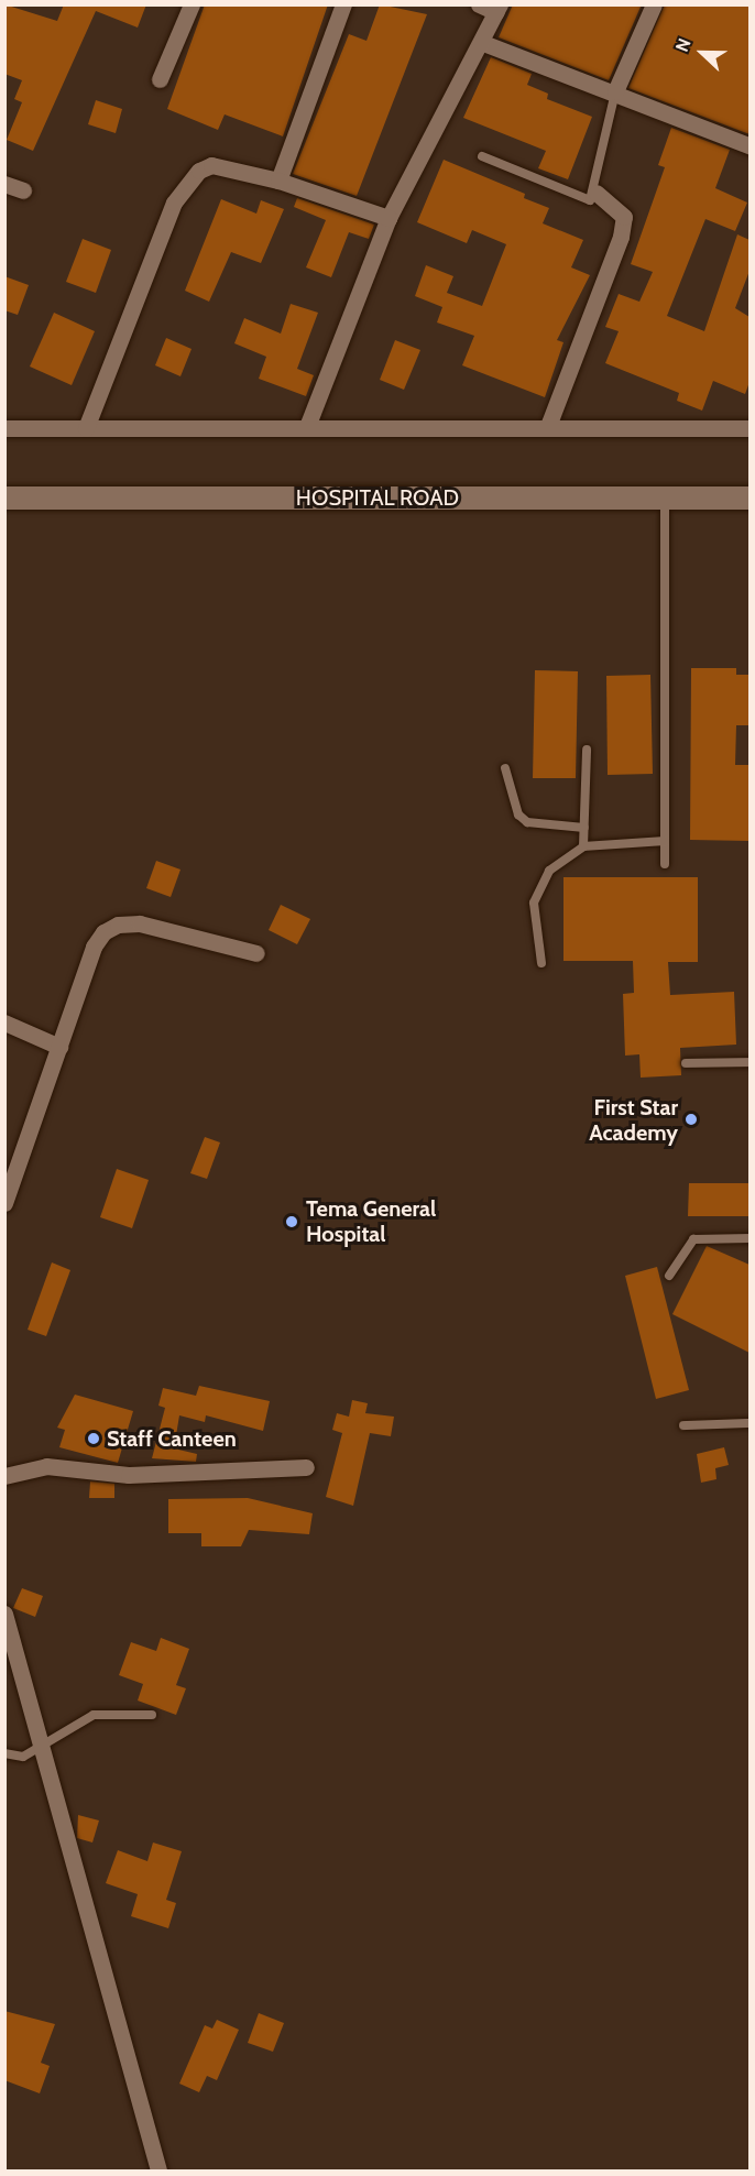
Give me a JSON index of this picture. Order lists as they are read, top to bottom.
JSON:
{
  "streets": {
    "main road": ["HOSPITAL ROAD"]
  },
  "places": ["First Star Academy", "Tema General Hospital", "Staff Canteen"],
  "north": "left"
}
